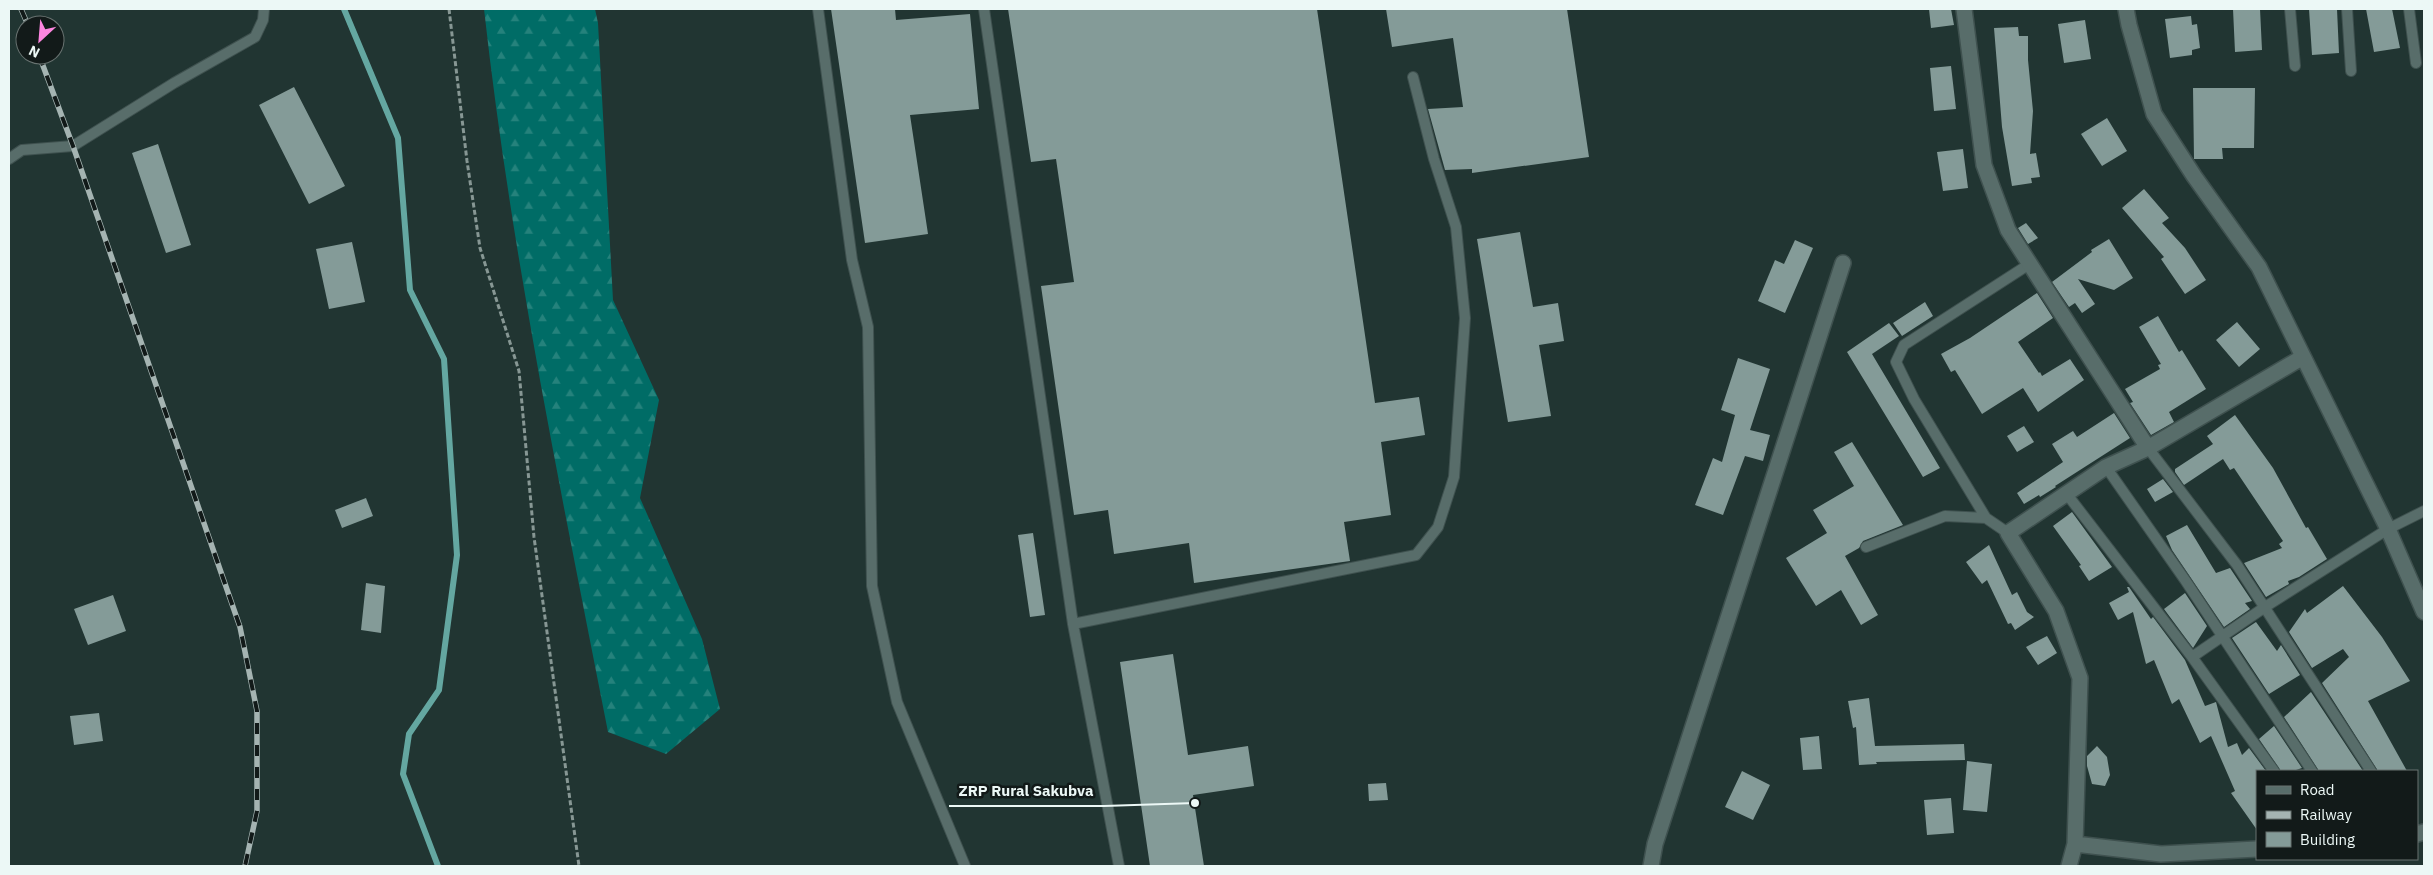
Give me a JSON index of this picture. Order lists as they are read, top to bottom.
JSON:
{
  "places": ["ZRP Rural Sakubva"],
  "legend": ["Road", "Railway", "Building"],
  "north": "bottom left"
}
